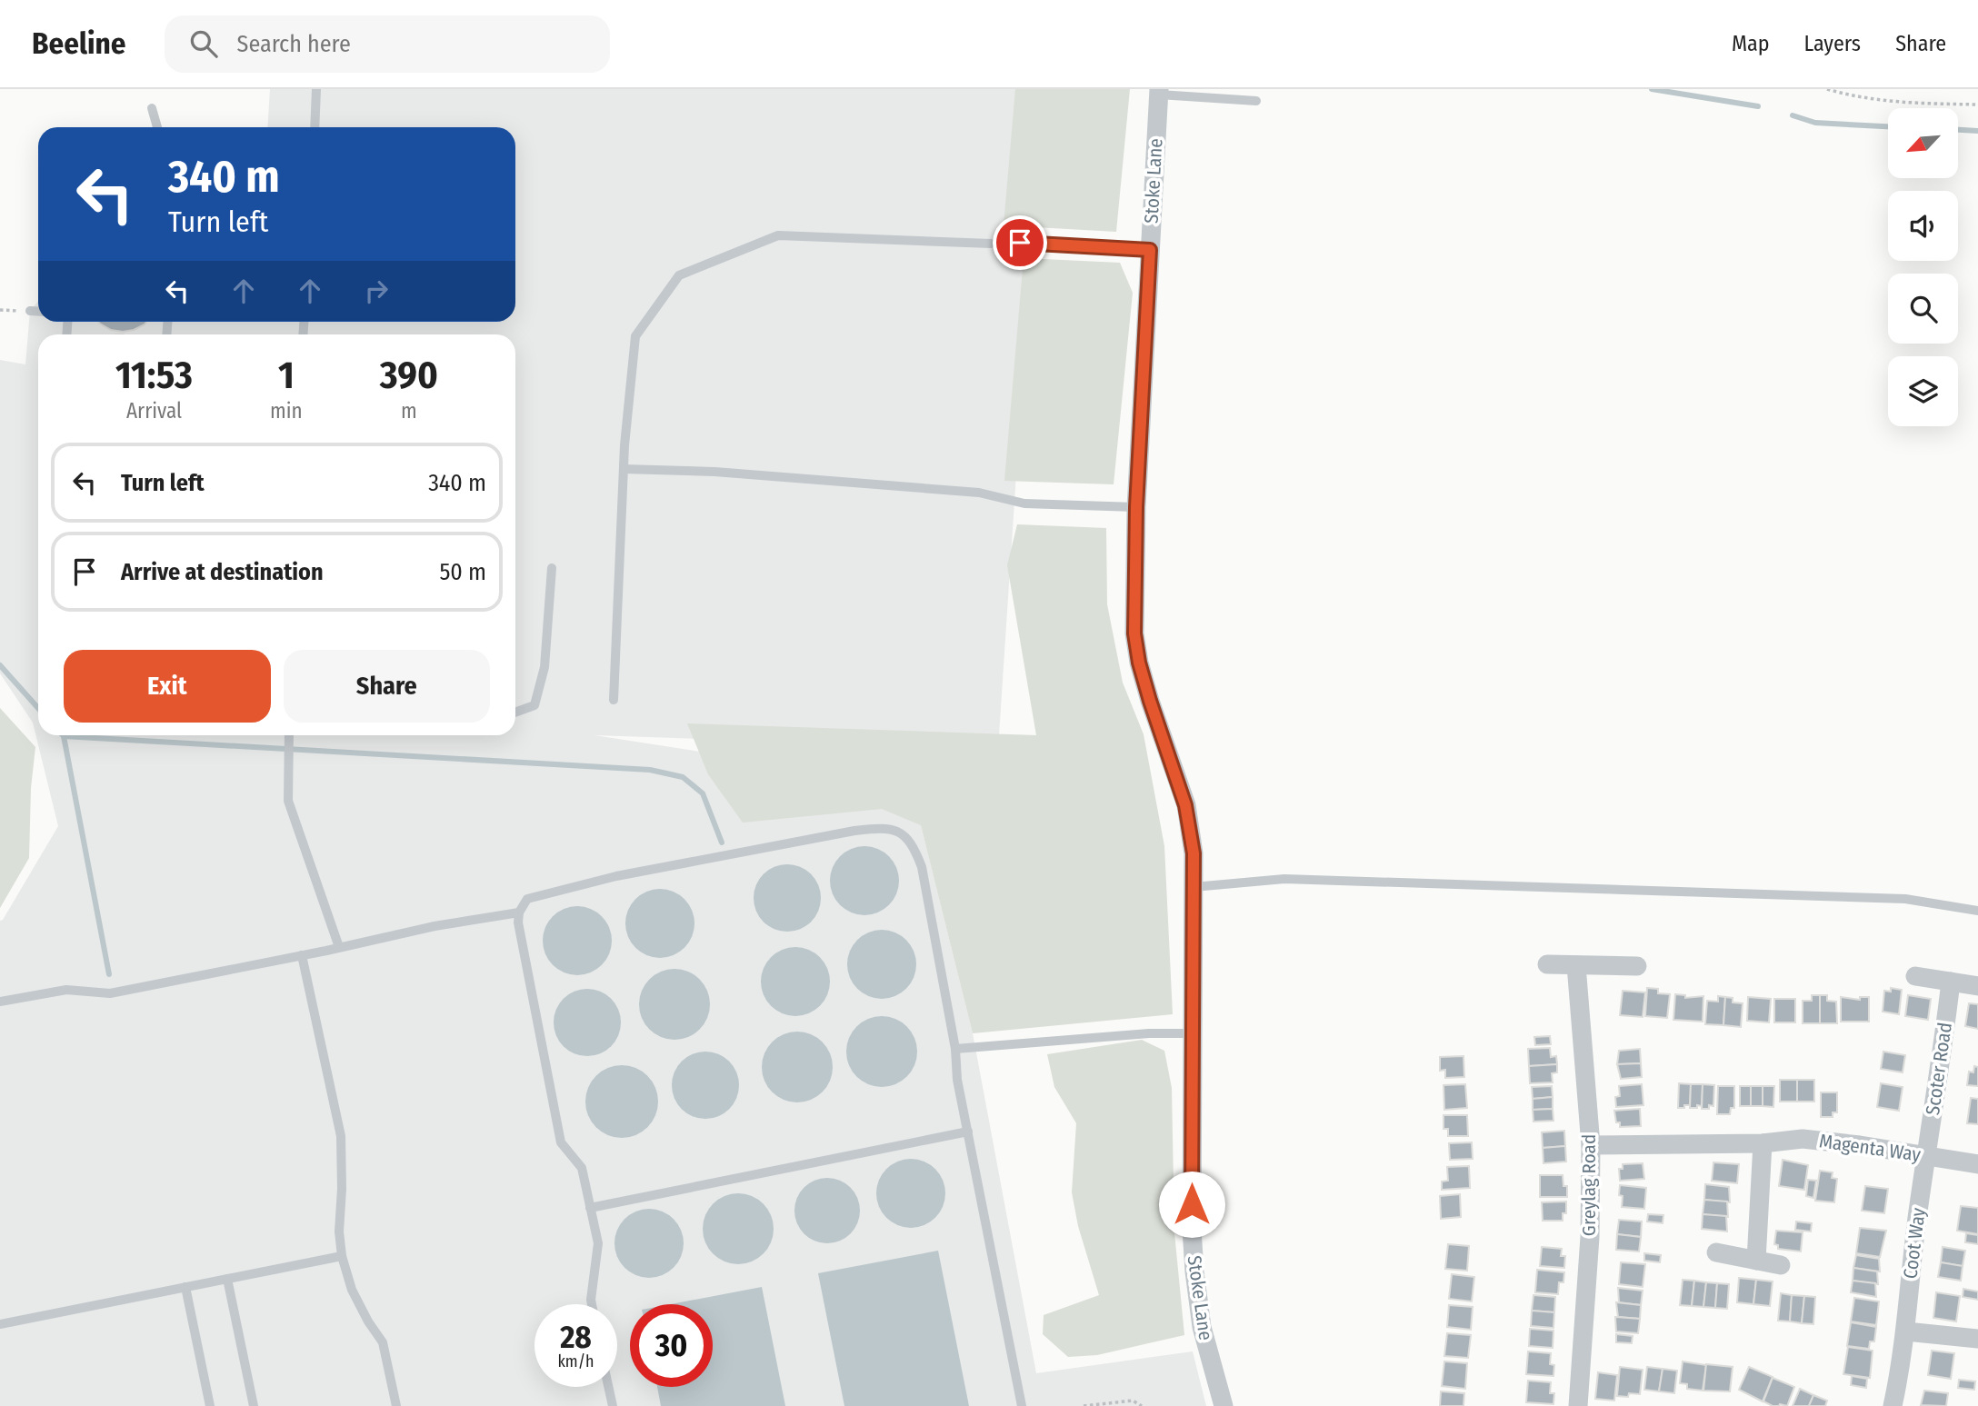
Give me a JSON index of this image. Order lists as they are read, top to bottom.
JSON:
{
  "streets": {
    "street": [
      "Stoke Lane",
      "Scoter Road",
      "Magenta Way",
      "Greylag Road",
      "Coot Way"
    ]
  },
  "crossings": [
    ["Scoter Road", "Magenta Way"],
    ["Scoter Road", "Coot Way"],
    ["Magenta Way", "Greylag Road"],
    ["Magenta Way", "Coot Way"]
  ],
  "north": "bottom left",
  "page": {
    "header": "Beeline",
    "search": "Search here",
    "nav": ["Map", "Layers", "Share"],
    "turn": ["340 m", "Turn left"],
    "eta": [
      "11:53",
      "Arrival",
      "1",
      "min",
      "390",
      "m"
    ],
    "list": [
      {
        "name": "Turn left",
        "value": "340 m"
      },
      {
        "name": "Arrive at destination",
        "value": "50 m"
      }
    ],
    "buttons": ["Exit", "Share"],
    "speed": "28 km/h",
    "limit": "30"
  }
}
